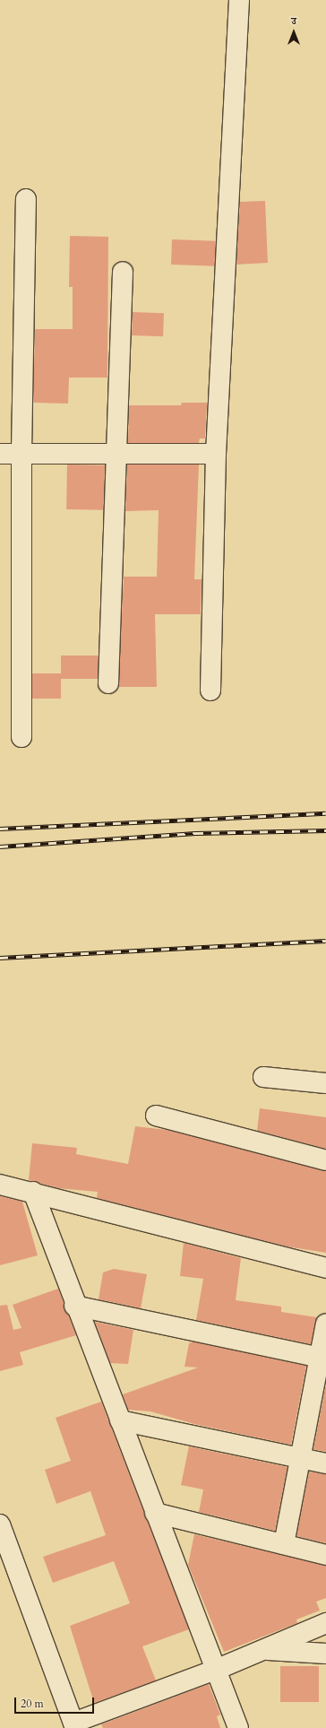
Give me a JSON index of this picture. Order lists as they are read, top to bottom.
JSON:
{
  "scale_bar": "20 m",
  "north": "top"
}
